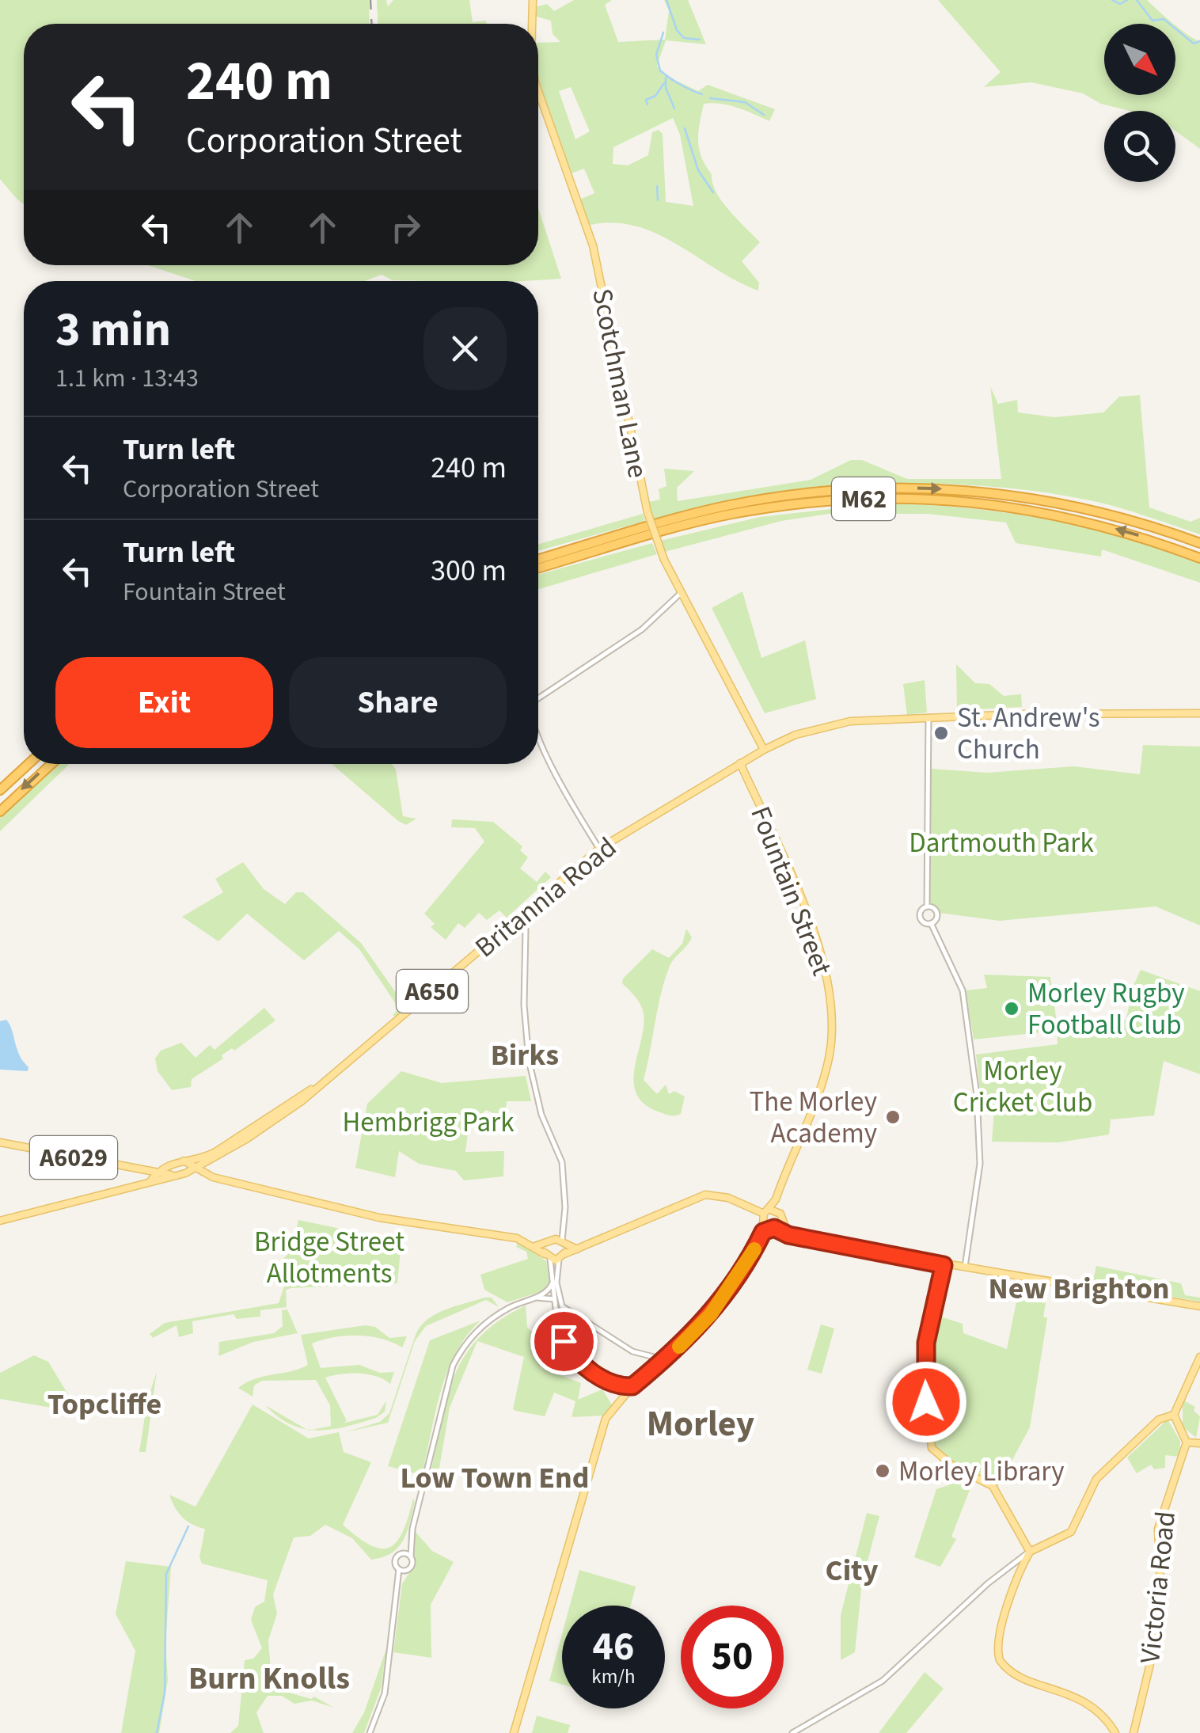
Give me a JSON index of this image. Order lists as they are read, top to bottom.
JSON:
{
  "streets": {
    "highway": ["M62"],
    "main road": [
      "Scotchman Lane",
      "Fountain Street",
      "Britannia Road",
      "A650",
      "A6029",
      "Victoria Road"
    ]
  },
  "crossings": [
    ["Scotchman Lane", "A650"],
    ["Fountain Street", "Britannia Road"],
    ["Fountain Street", "A650"],
    ["Britannia Road", "A650"],
    ["A650", "A6029"]
  ],
  "districts": [
    "Birks",
    "New Brighton",
    "Topcliffe",
    "Morley",
    "Low Town End",
    "City",
    "Burn Knolls"
  ],
  "parks": [
    "Dartmouth Park",
    "Morley Cricket Club",
    "Hembrigg Park",
    "Bridge Street Allotments"
  ],
  "places": [
    "St. Andrew's Church",
    "Morley Rugby Football Club",
    "The Morley Academy",
    "Morley Library"
  ],
  "north": "bottom right",
  "page": {
    "turn": ["240 m", "Corporation Street"],
    "heading": ["3 min", "1.1 km · 13:43"],
    "list": [
      {
        "name": "Turn left",
        "note": "Corporation Street",
        "value": "240 m"
      },
      {
        "name": "Turn left",
        "note": "Fountain Street",
        "value": "300 m"
      }
    ],
    "buttons": ["Exit", "Share"],
    "speed": "46 km/h",
    "limit": "50"
  }
}
